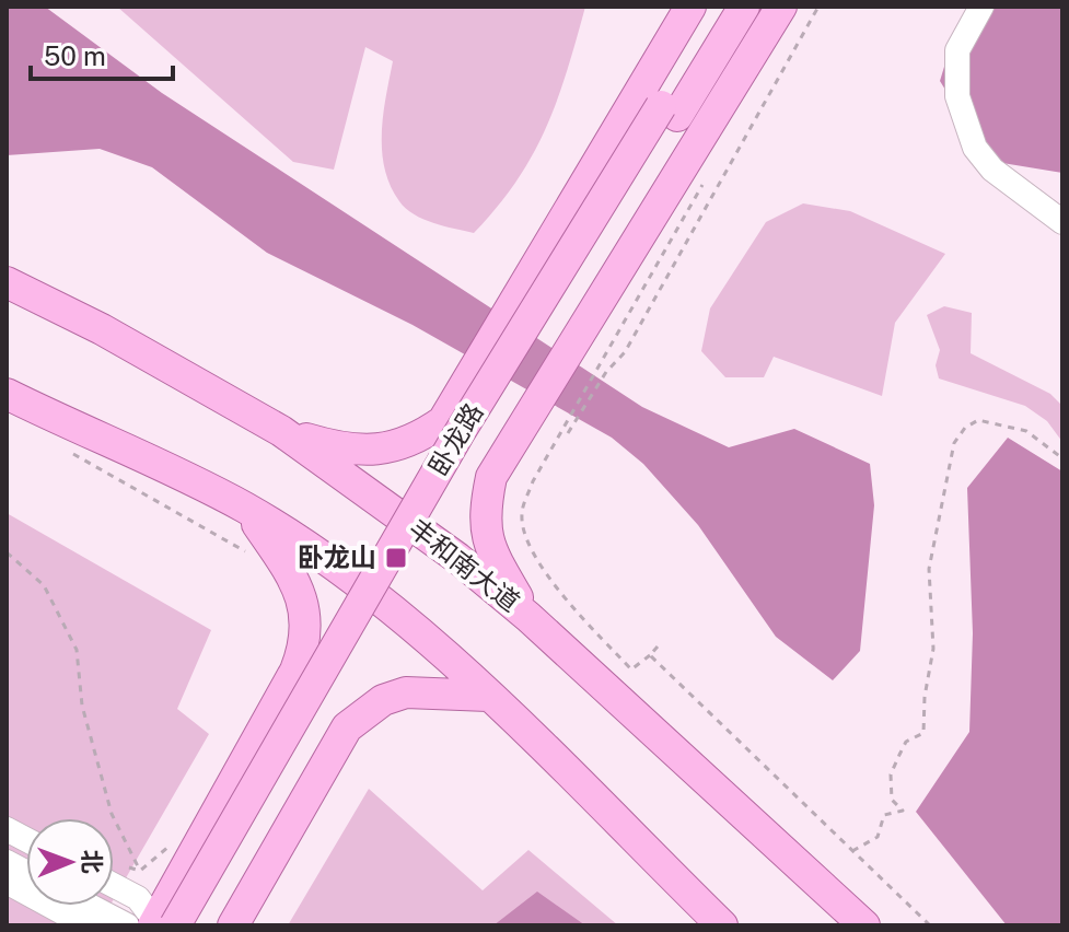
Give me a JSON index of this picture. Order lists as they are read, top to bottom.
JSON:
{
  "streets": {
    "main road": ["卧龙路", "丰和南大道"]
  },
  "crossings": [
    ["卧龙路", "丰和南大道"]
  ],
  "places": {
    "transit": ["卧龙山"]
  },
  "scale_bar": "50 m",
  "north": "right"
}
